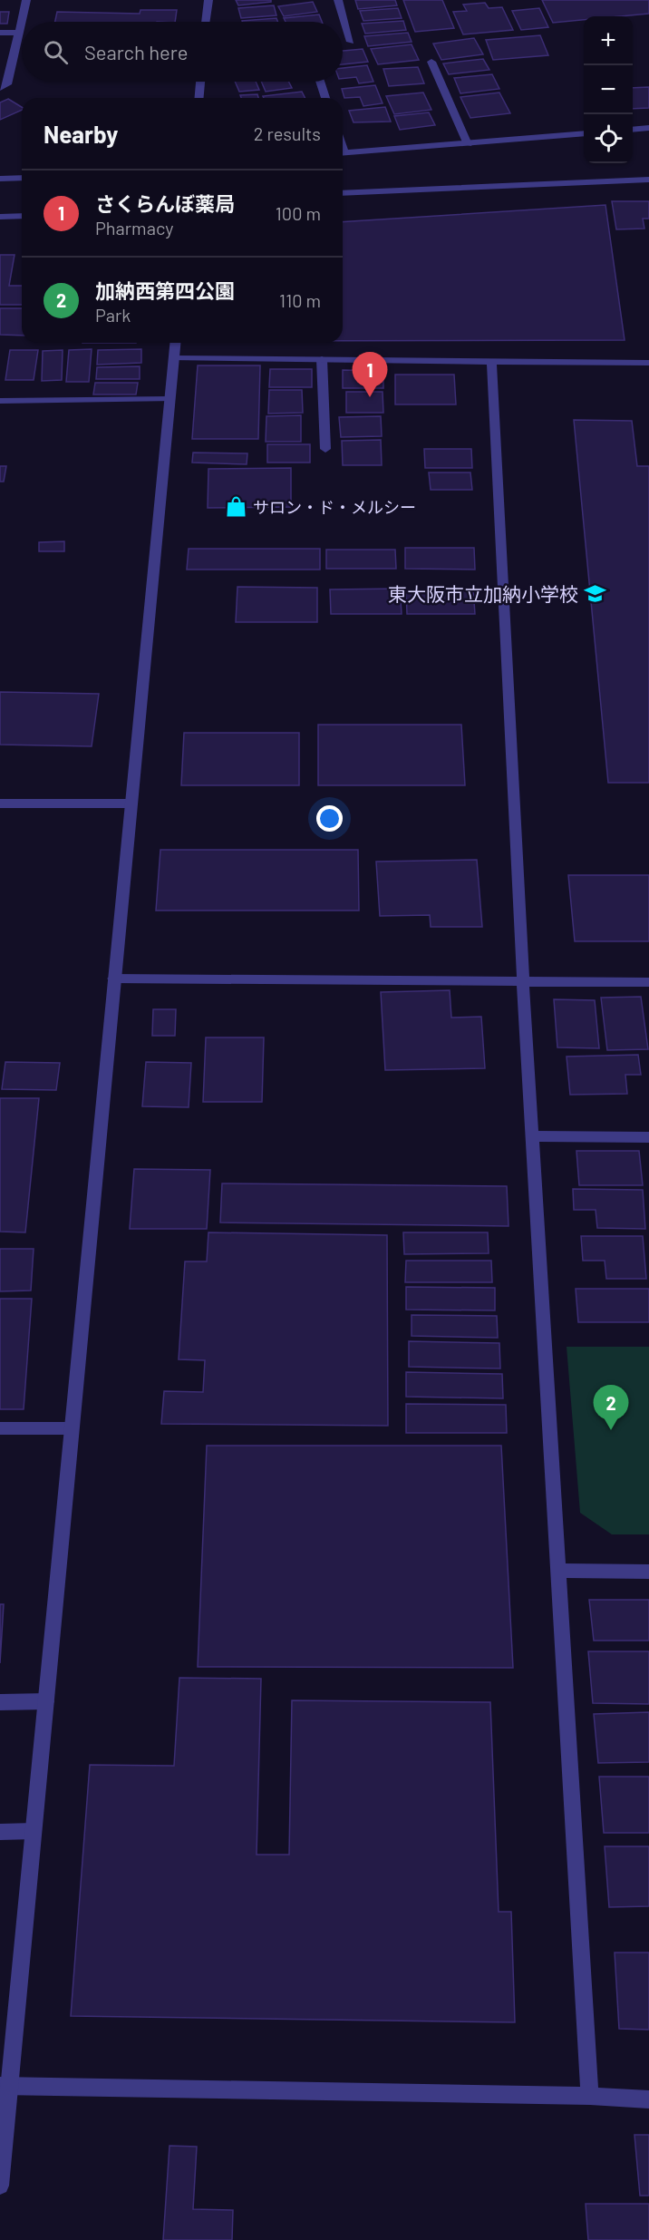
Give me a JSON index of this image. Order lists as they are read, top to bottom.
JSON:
{
  "places": {
    "shop": ["サロン・ド・メルシー"],
    "school or university": ["東大阪市立加納小学校"]
  },
  "page": {
    "map_buttons": ["+", "−"],
    "search": "Search here",
    "heading": ["Nearby", "2 results"],
    "list": [
      {
        "mark": "1",
        "name": "さくらんぼ薬局",
        "note": "Pharmacy",
        "value": "100 m"
      },
      {
        "mark": "2",
        "name": "加納西第四公園",
        "note": "Park",
        "value": "110 m"
      }
    ],
    "pins": ["1", "2"]
  }
}
